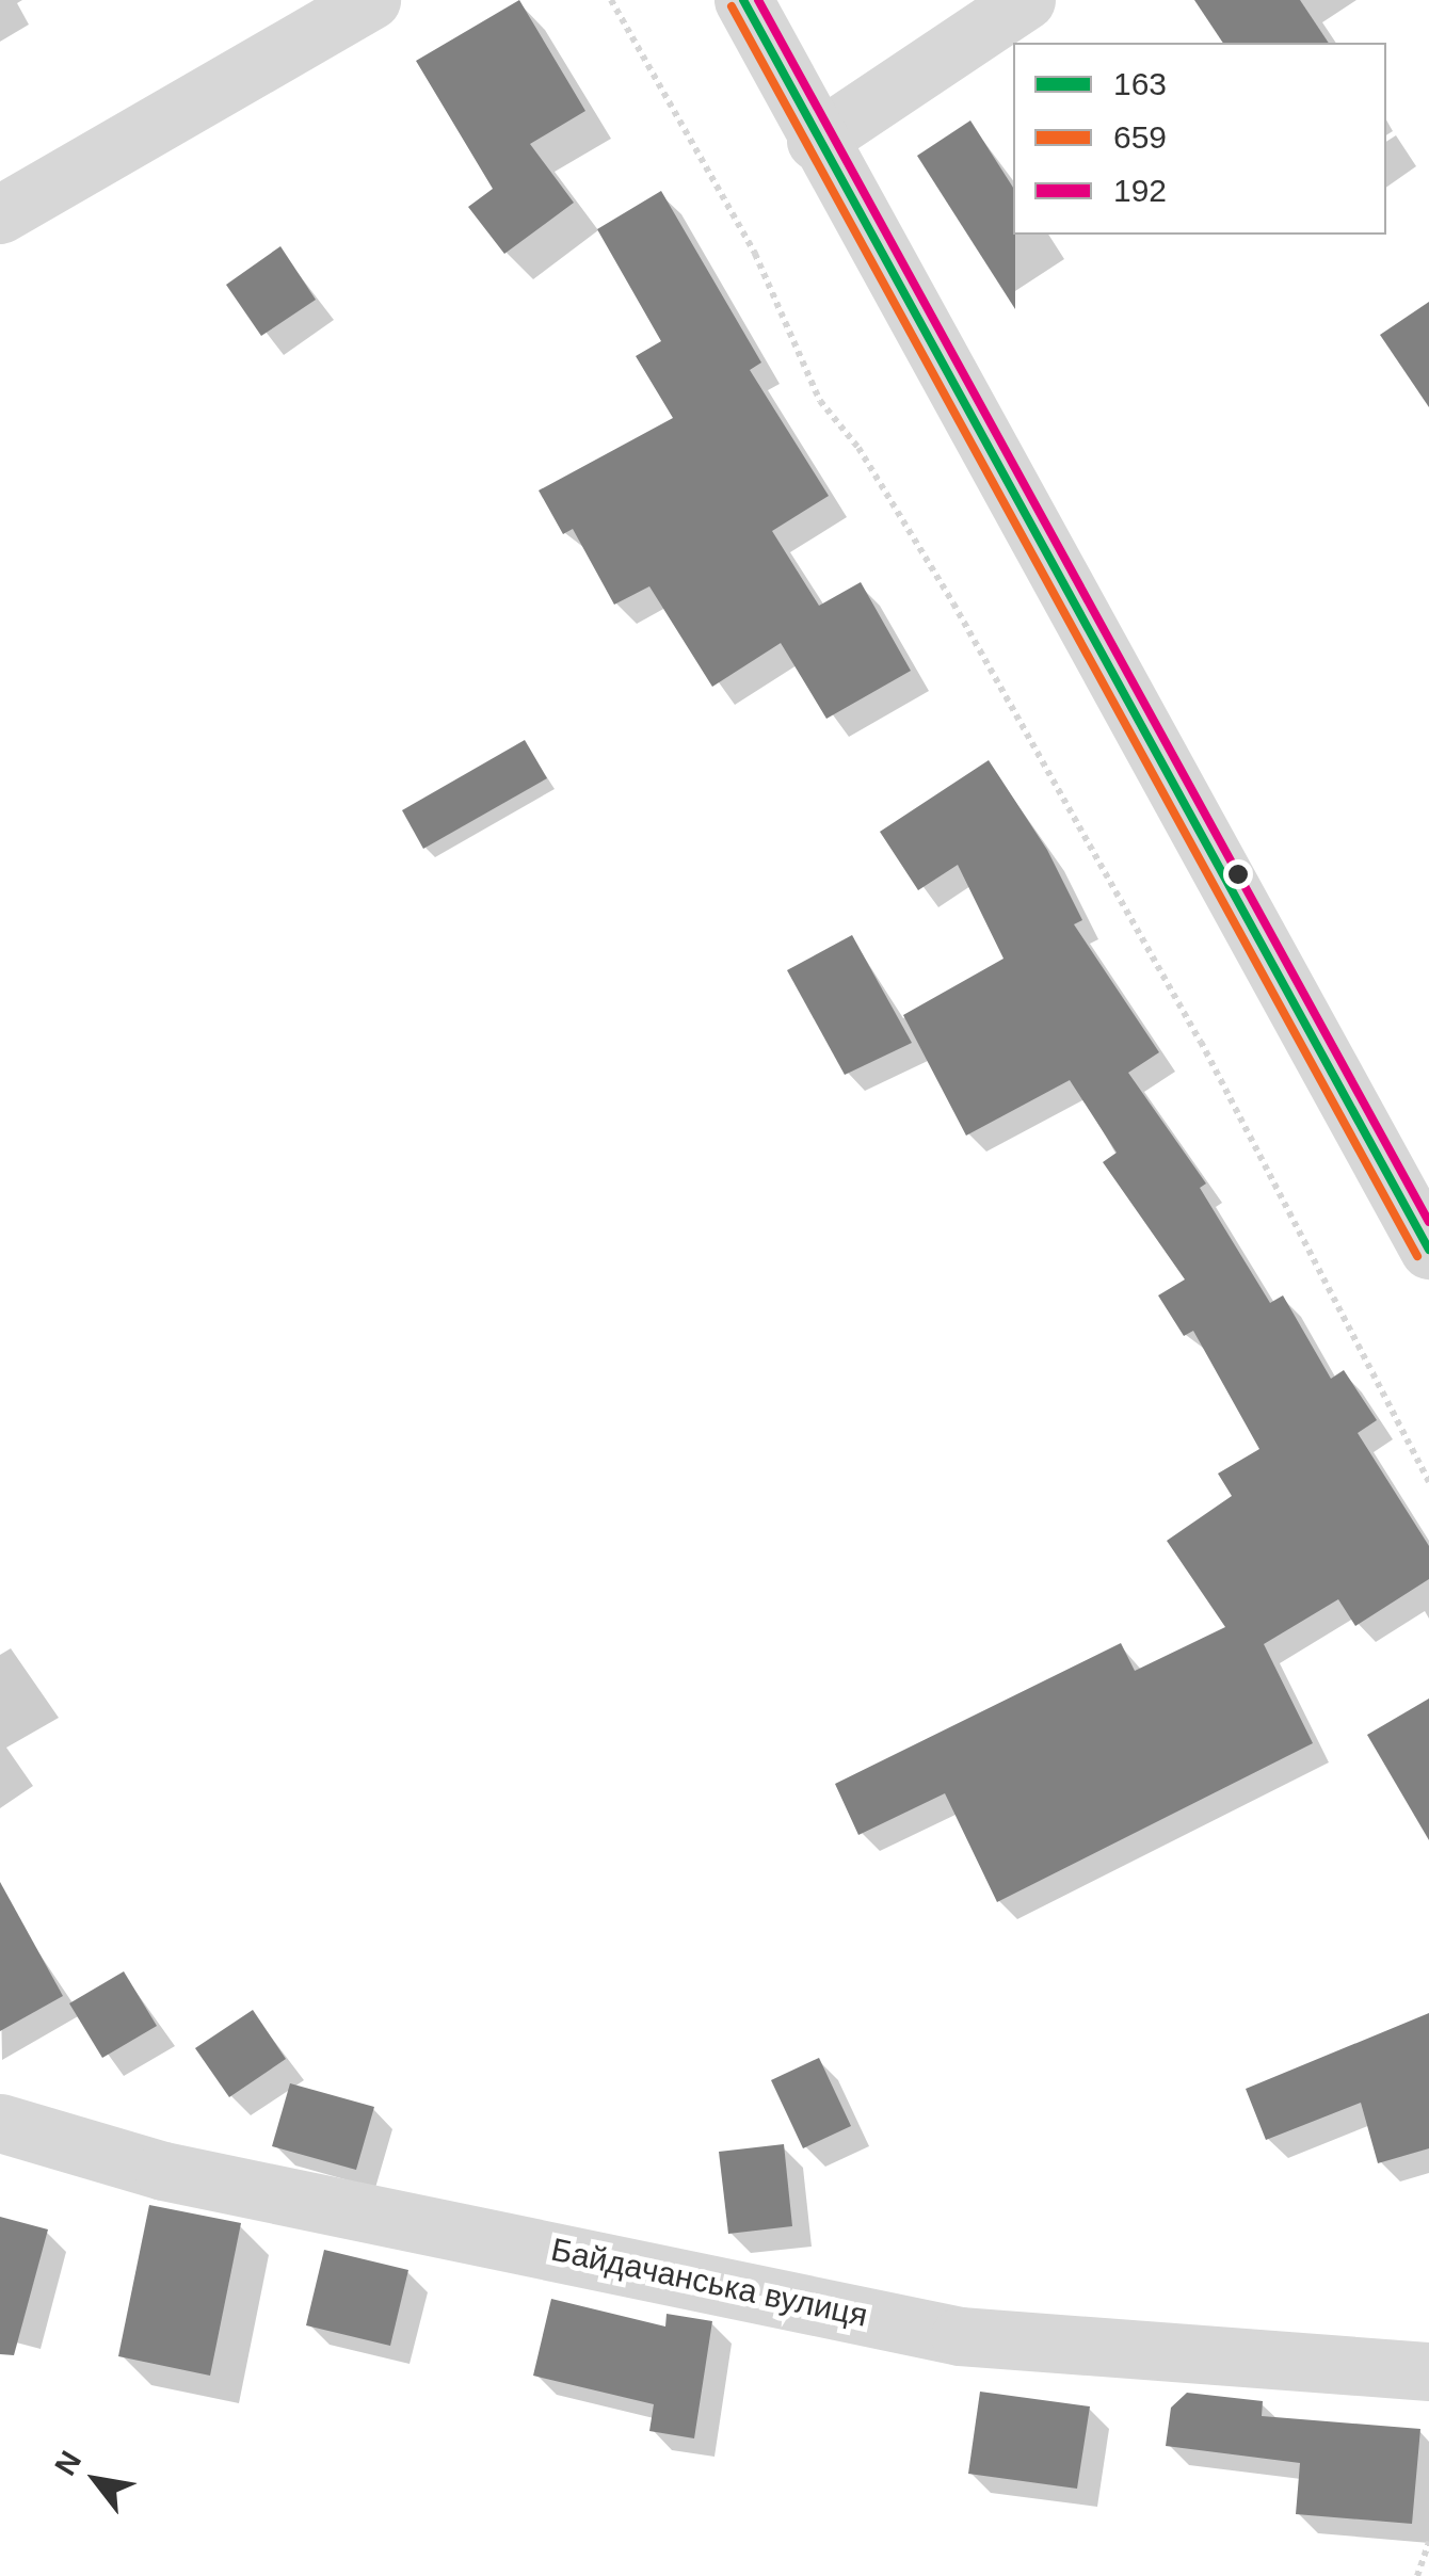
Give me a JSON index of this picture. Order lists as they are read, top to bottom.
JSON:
{
  "streets": {
    "street": ["Байдачанська вулиця"]
  },
  "lines": ["transit line 163", "transit line 192", "transit line 659"],
  "legend": ["163", "659", "192"],
  "north": "top left"
}
